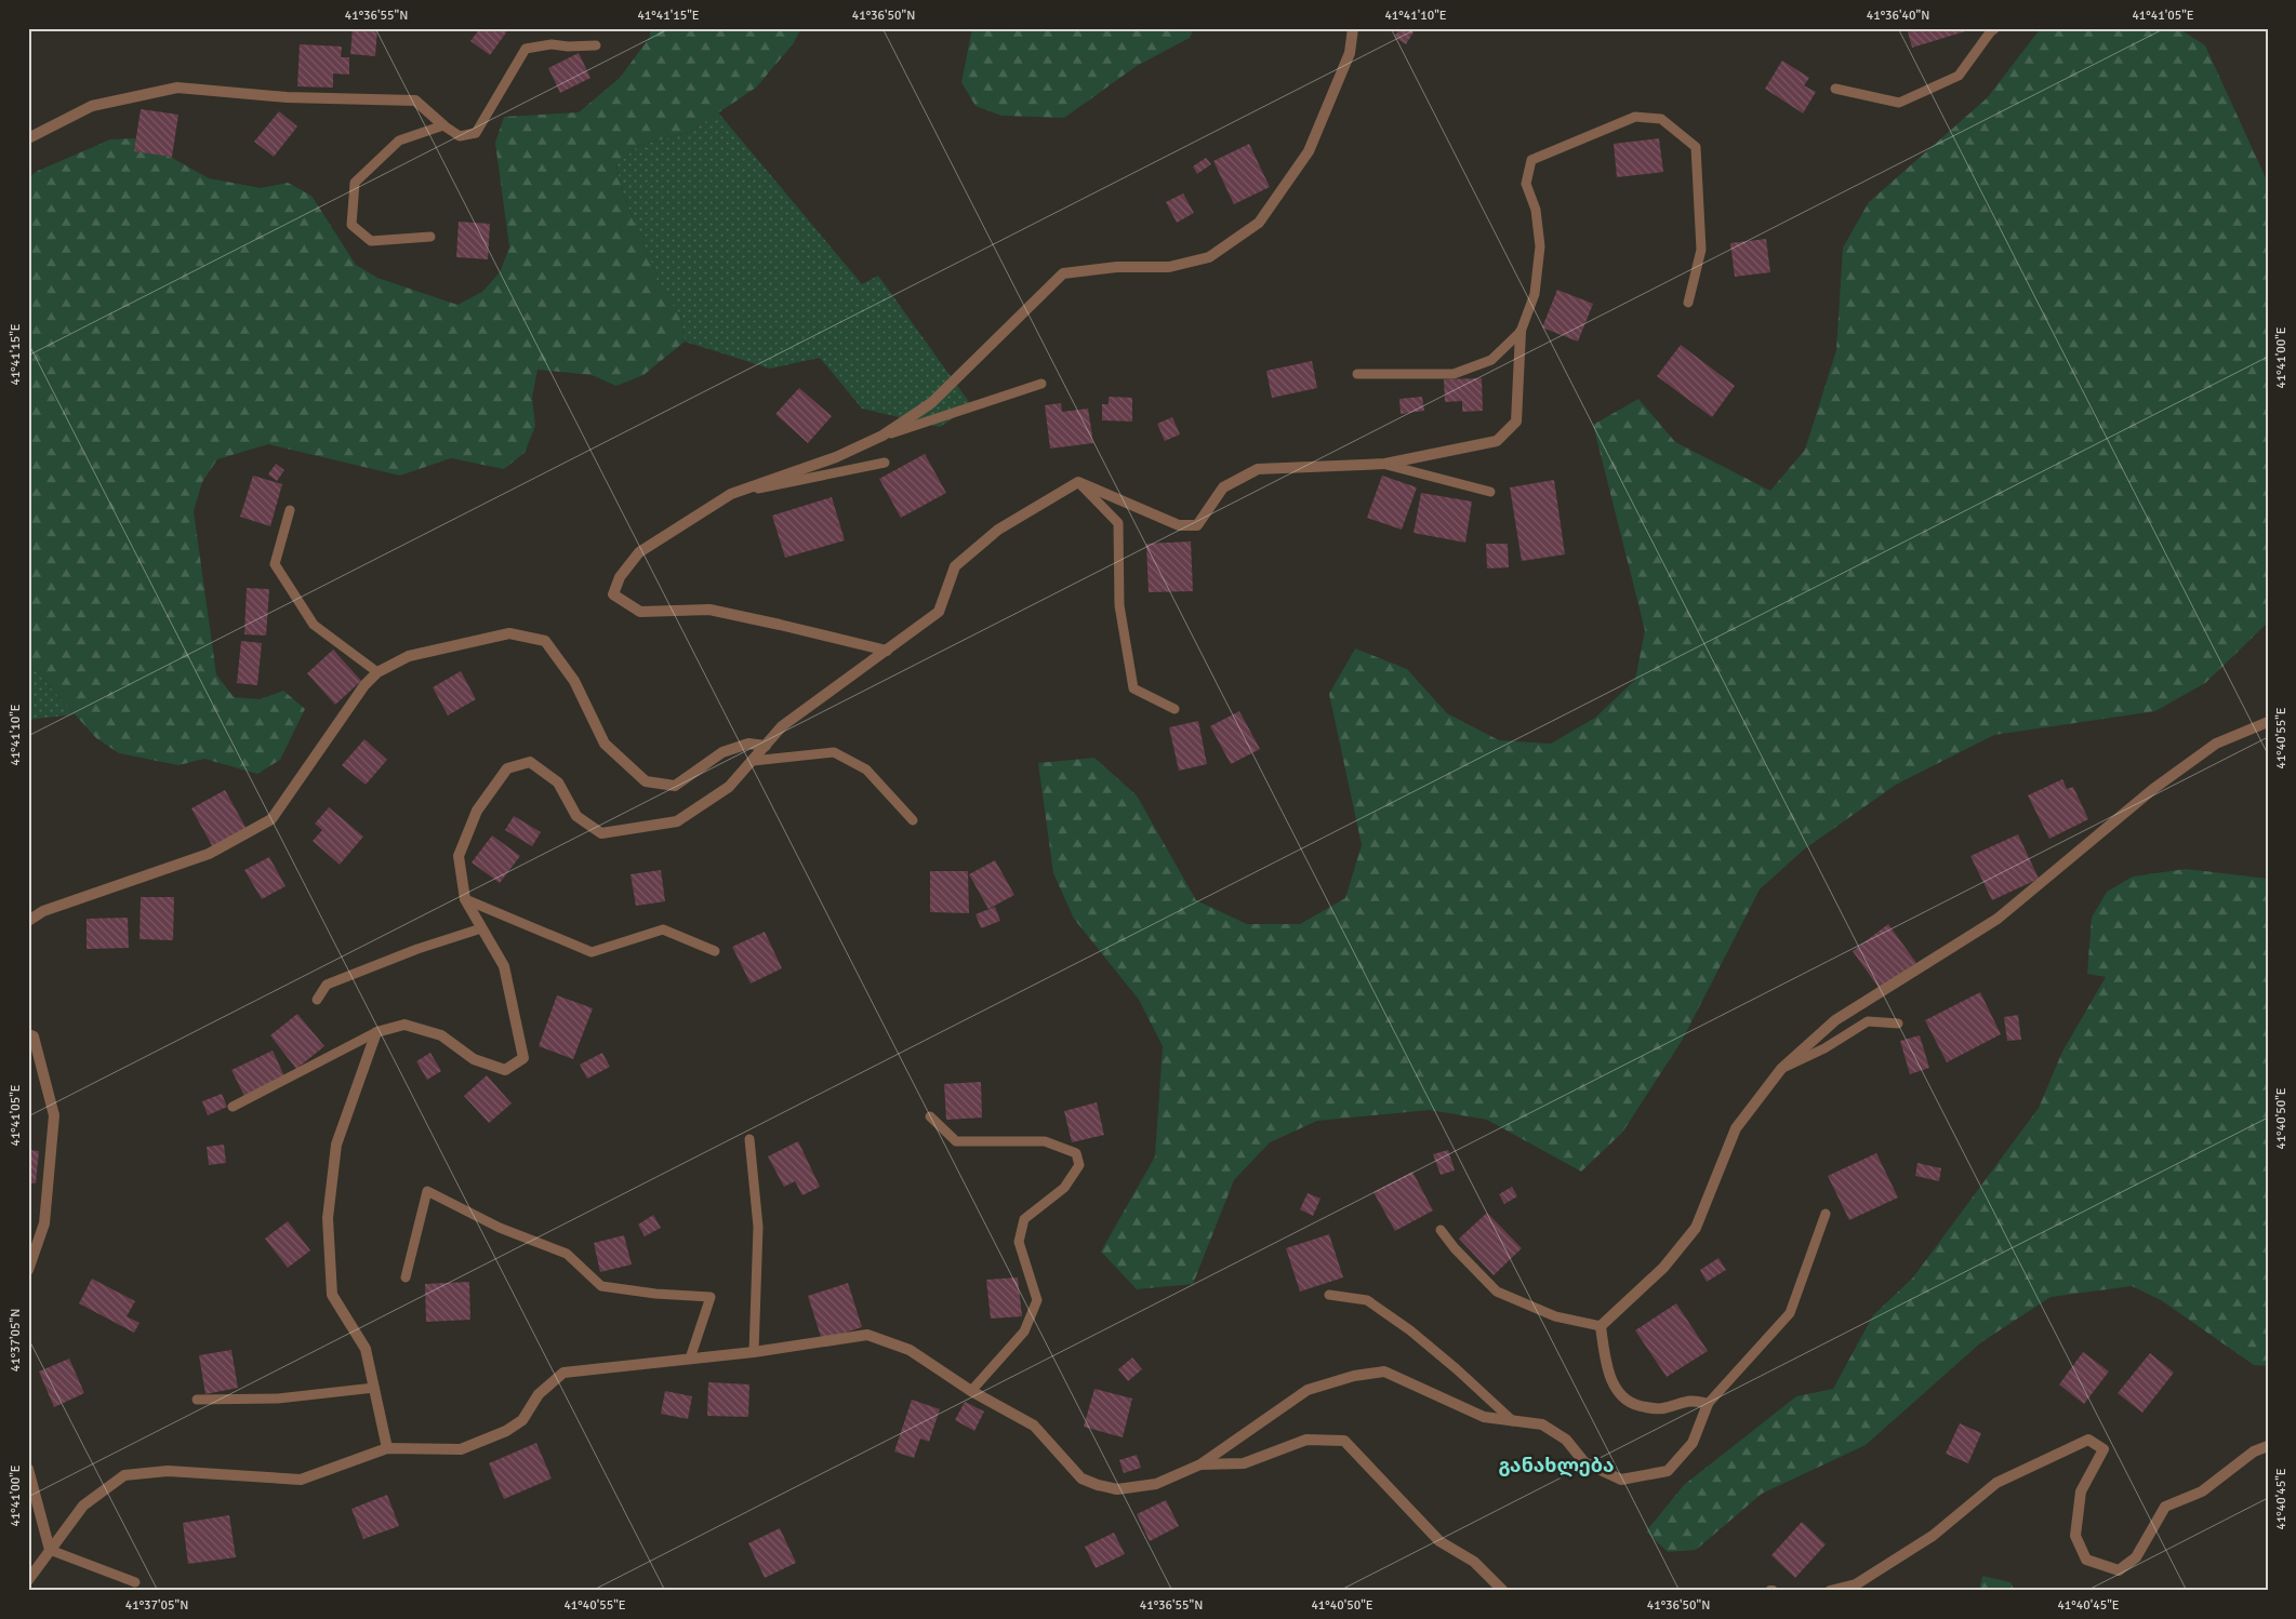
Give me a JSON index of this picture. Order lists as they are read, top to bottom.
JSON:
{
  "districts": ["განახლება"],
  "coordinates": [
    "41°36'55\"N",
    "41°41'15\"E",
    "41°36'50\"N",
    "41°41'10\"E",
    "41°36'40\"N",
    "41°41'05\"E",
    "41°41'00\"E",
    "41°40'55\"E",
    "41°40'50\"E",
    "41°37'05\"N",
    "41°40'45\"E"
  ]
}
